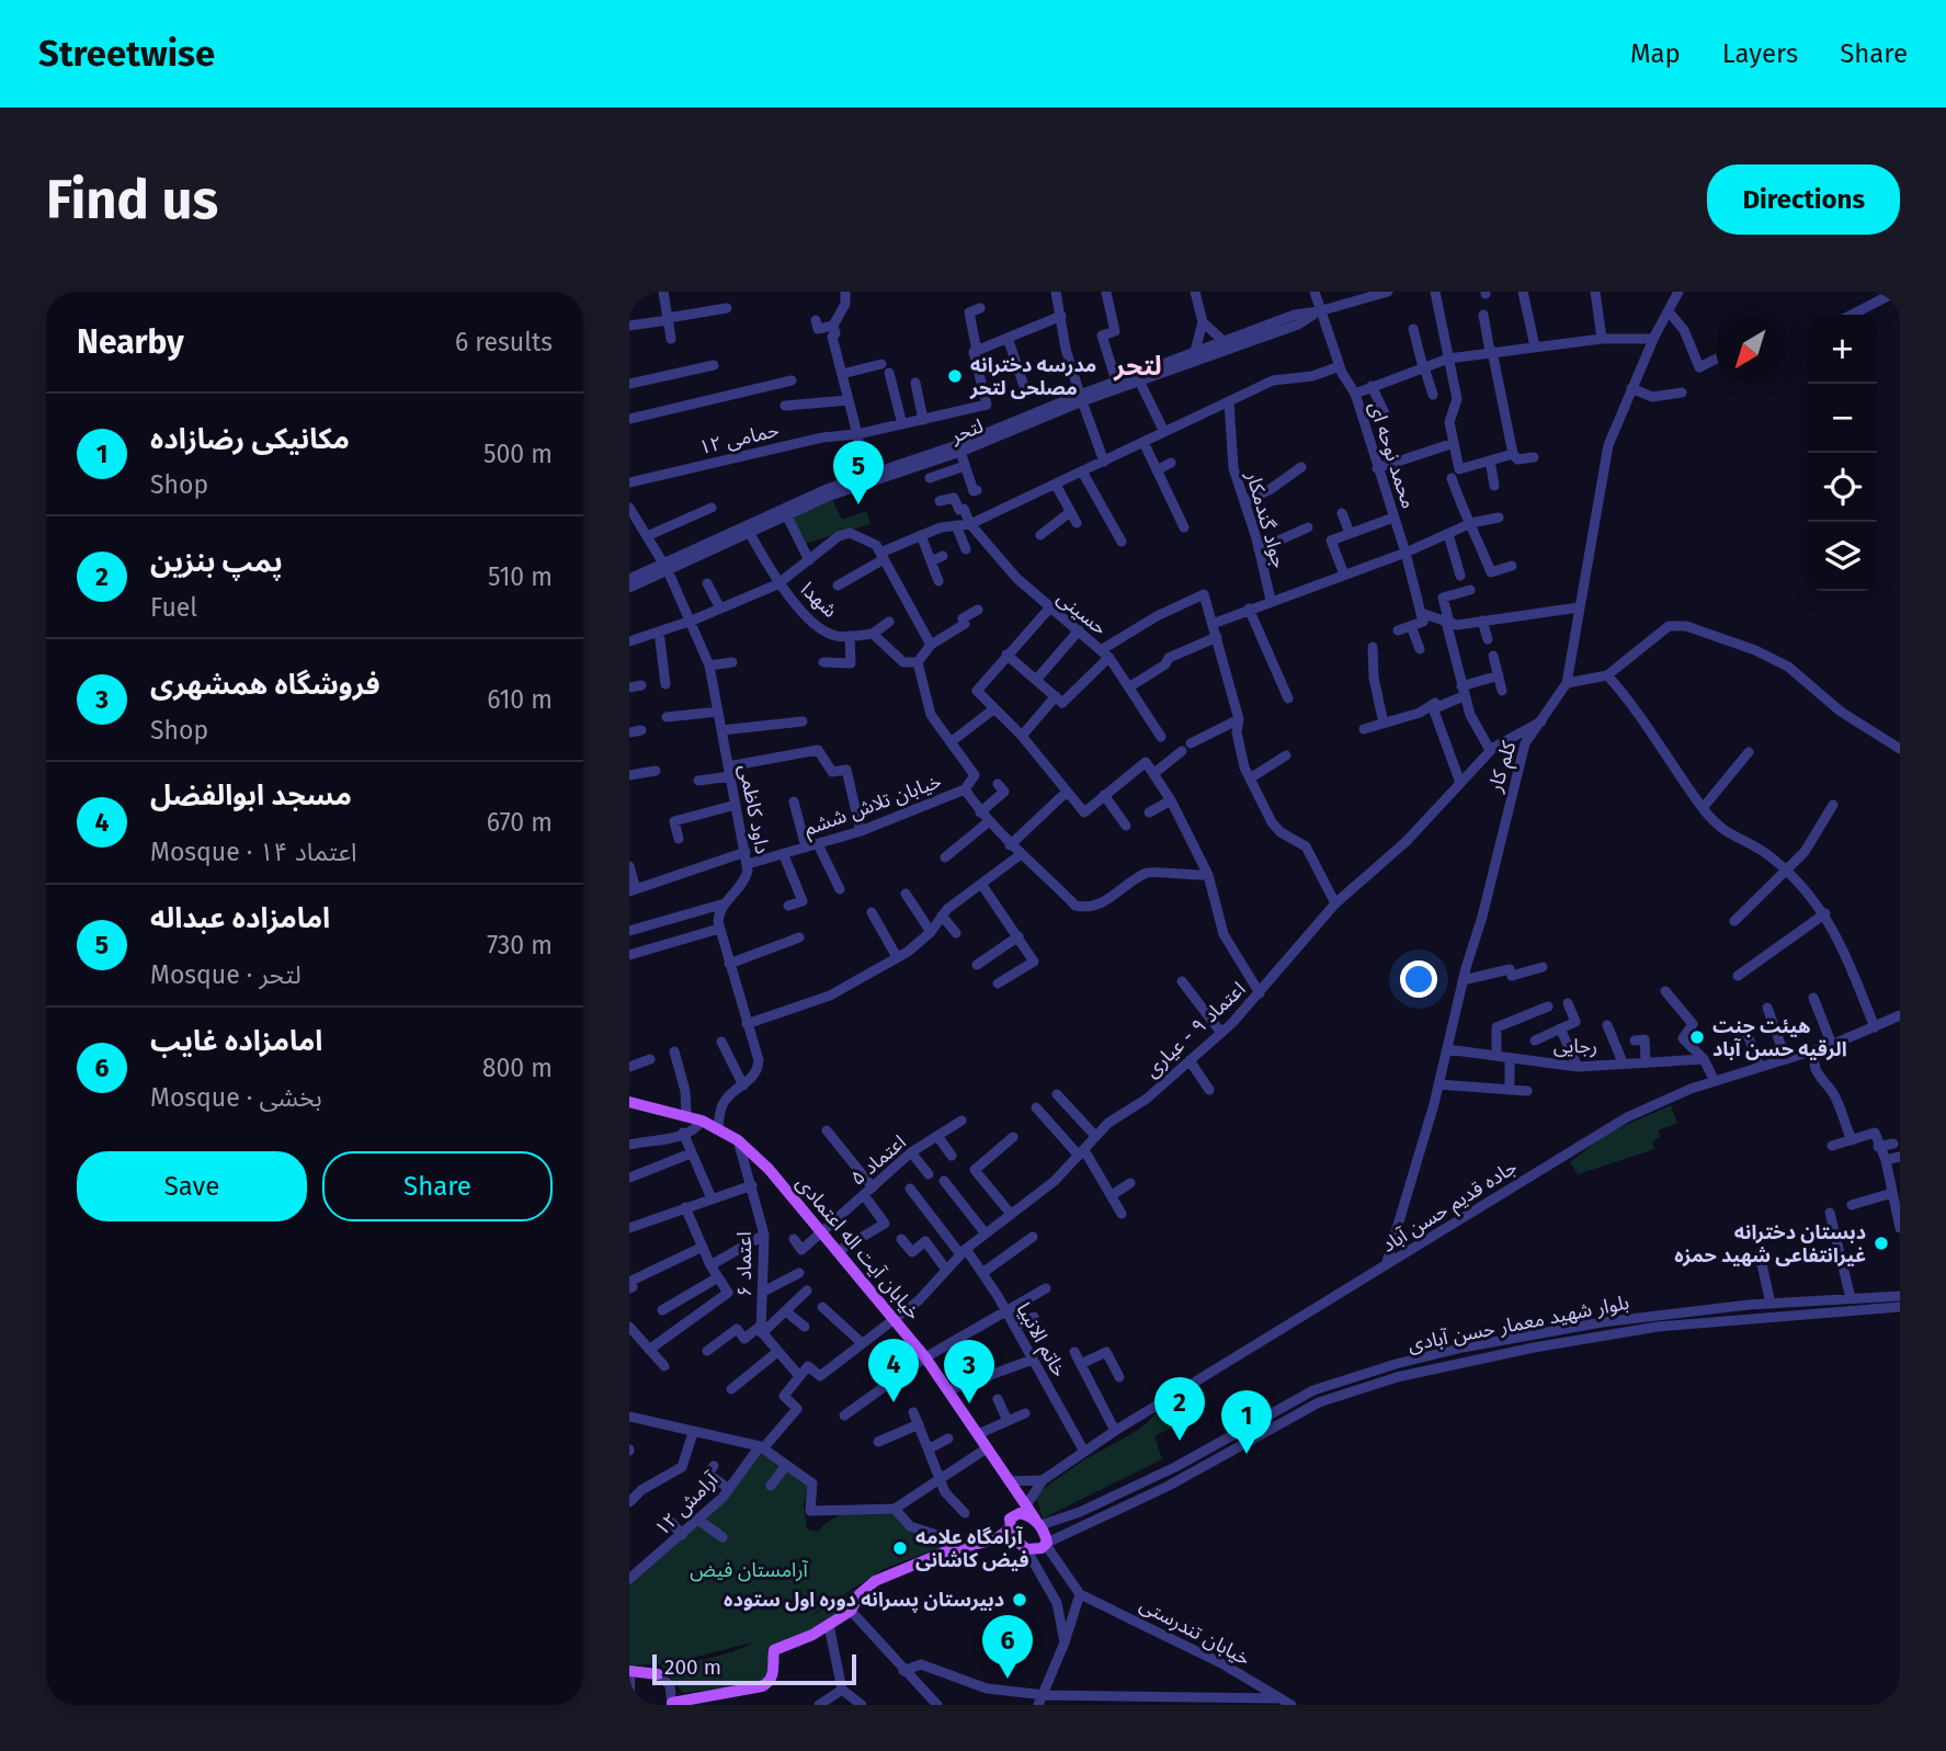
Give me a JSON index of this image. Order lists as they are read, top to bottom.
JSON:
{
  "streets": {
    "main road": ["خیابان آیت اله اعتمادی"],
    "street": [
      "لتحر",
      "حمامی ۱۲",
      "محمد نوحه ای",
      "جواد گندمکار",
      "شهدا",
      "حسینی",
      "کلم کار",
      "خیابان تلاش ششم",
      "داود کاظمی",
      "اعتماد ۹ - عیاری",
      "رجایی",
      "اعتماد ۵",
      "جاده قدیم حسن آباد",
      "اعتماد ۶",
      "بلوار شهید معمار حسن آبادی",
      "خاتم الانبیا",
      "آرامش ۱۲",
      "خیابان تندرستی"
    ]
  },
  "crossings": [
    ["لتحر", "محمد نوحه ای"],
    ["لتحر", "شهدا"],
    ["لتحر", "داود کاظمی"],
    ["کلم کار", "اعتماد ۹ - عیاری"],
    ["کلم کار", "رجایی"],
    ["کلم کار", "جاده قدیم حسن آباد"],
    ["خیابان تلاش ششم", "داود کاظمی"],
    ["داود کاظمی", "خیابان آیت اله اعتمادی"],
    ["اعتماد ۹ - عیاری", "خیابان آیت اله اعتمادی"],
    ["اعتماد ۹ - عیاری", "خاتم الانبیا"],
    ["اعتماد ۹ - عیاری", "آرامش ۱۲"],
    ["اعتماد ۵", "خیابان آیت اله اعتمادی"],
    ["جاده قدیم حسن آباد", "خیابان آیت اله اعتمادی"],
    ["جاده قدیم حسن آباد", "خاتم الانبیا"],
    ["خیابان آیت اله اعتمادی", "اعتماد ۶"],
    ["خیابان آیت اله اعتمادی", "بلوار شهید معمار حسن آبادی"]
  ],
  "districts": ["لتحر"],
  "parks": ["آرامستان فیض"],
  "places": [
    "مدرسه دخترانه مصلحی لتحر",
    "هیئت جنت الرقیه حسن آباد",
    "دبستان دخترانه غیرانتفاعی شهید حمزه",
    "آرامگاه علامه فیض کاشانی",
    "دبیرستان پسرانه دوره اول ستوده"
  ],
  "scale_bar": "200 m",
  "north": "bottom left",
  "page": {
    "header": "Streetwise",
    "nav": ["Map", "Layers", "Share"],
    "buttons": [
      "Directions",
      ["Save", "Share"]
    ],
    "title": "Find us",
    "heading": ["Nearby", "6 results"],
    "map_buttons": ["+", "−"],
    "list": [
      {
        "mark": "1",
        "name": "مکانیکی رضازاده",
        "note": "Shop",
        "value": "500 m"
      },
      {
        "mark": "2",
        "name": "پمپ بنزین",
        "note": "Fuel",
        "value": "510 m"
      },
      {
        "mark": "3",
        "name": "فروشگاه همشهری",
        "note": "Shop",
        "value": "610 m"
      },
      {
        "mark": "4",
        "name": "مسجد ابوالفضل",
        "note": "Mosque · اعتماد ۱۴",
        "value": "670 m"
      },
      {
        "mark": "5",
        "name": "امامزاده عبداله",
        "note": "Mosque · لتحر",
        "value": "730 m"
      },
      {
        "mark": "6",
        "name": "امامزاده غایب",
        "note": "Mosque · بخشی",
        "value": "800 m"
      }
    ],
    "pins": [
      "5",
      "4",
      "3",
      "2",
      "1",
      "6"
    ],
    "scale": "200 m"
  }
}
